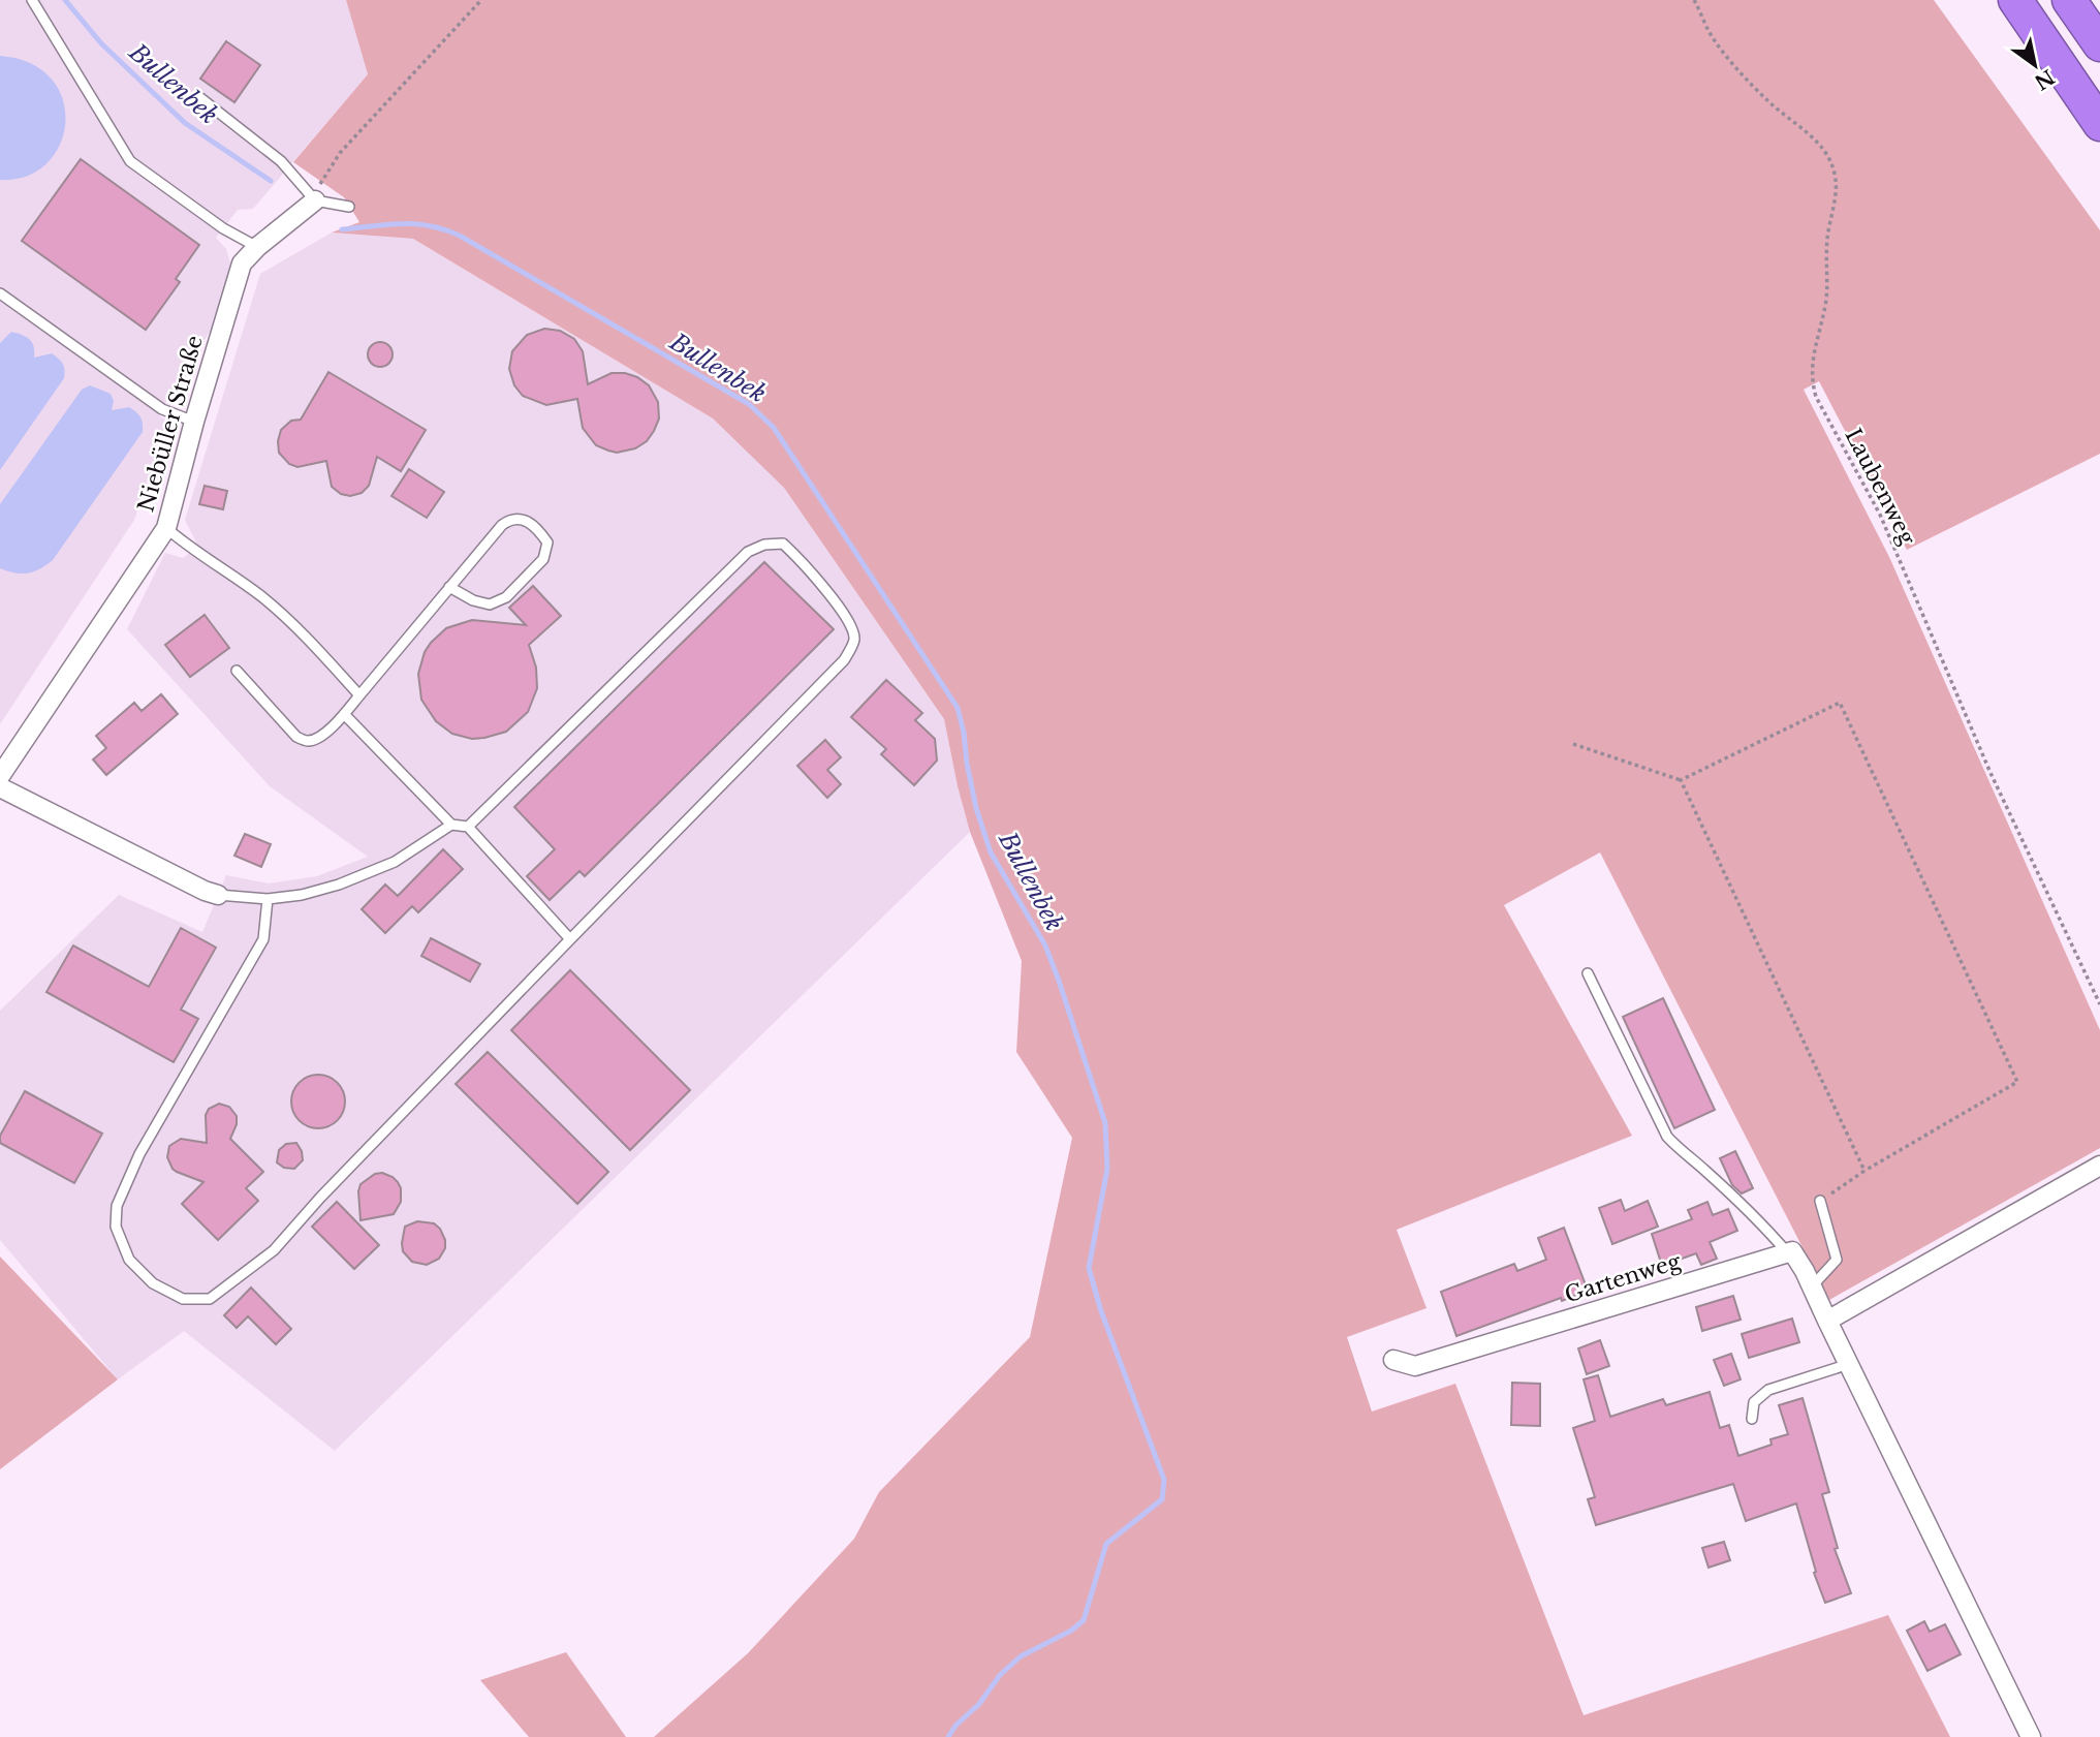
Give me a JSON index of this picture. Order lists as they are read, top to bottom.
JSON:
{
  "streets": {
    "street": ["Niebüller Straße", "Gartenweg"],
    "path": ["Laubenweg"]
  },
  "water": ["Bullenbek"],
  "north": "bottom right"
}
